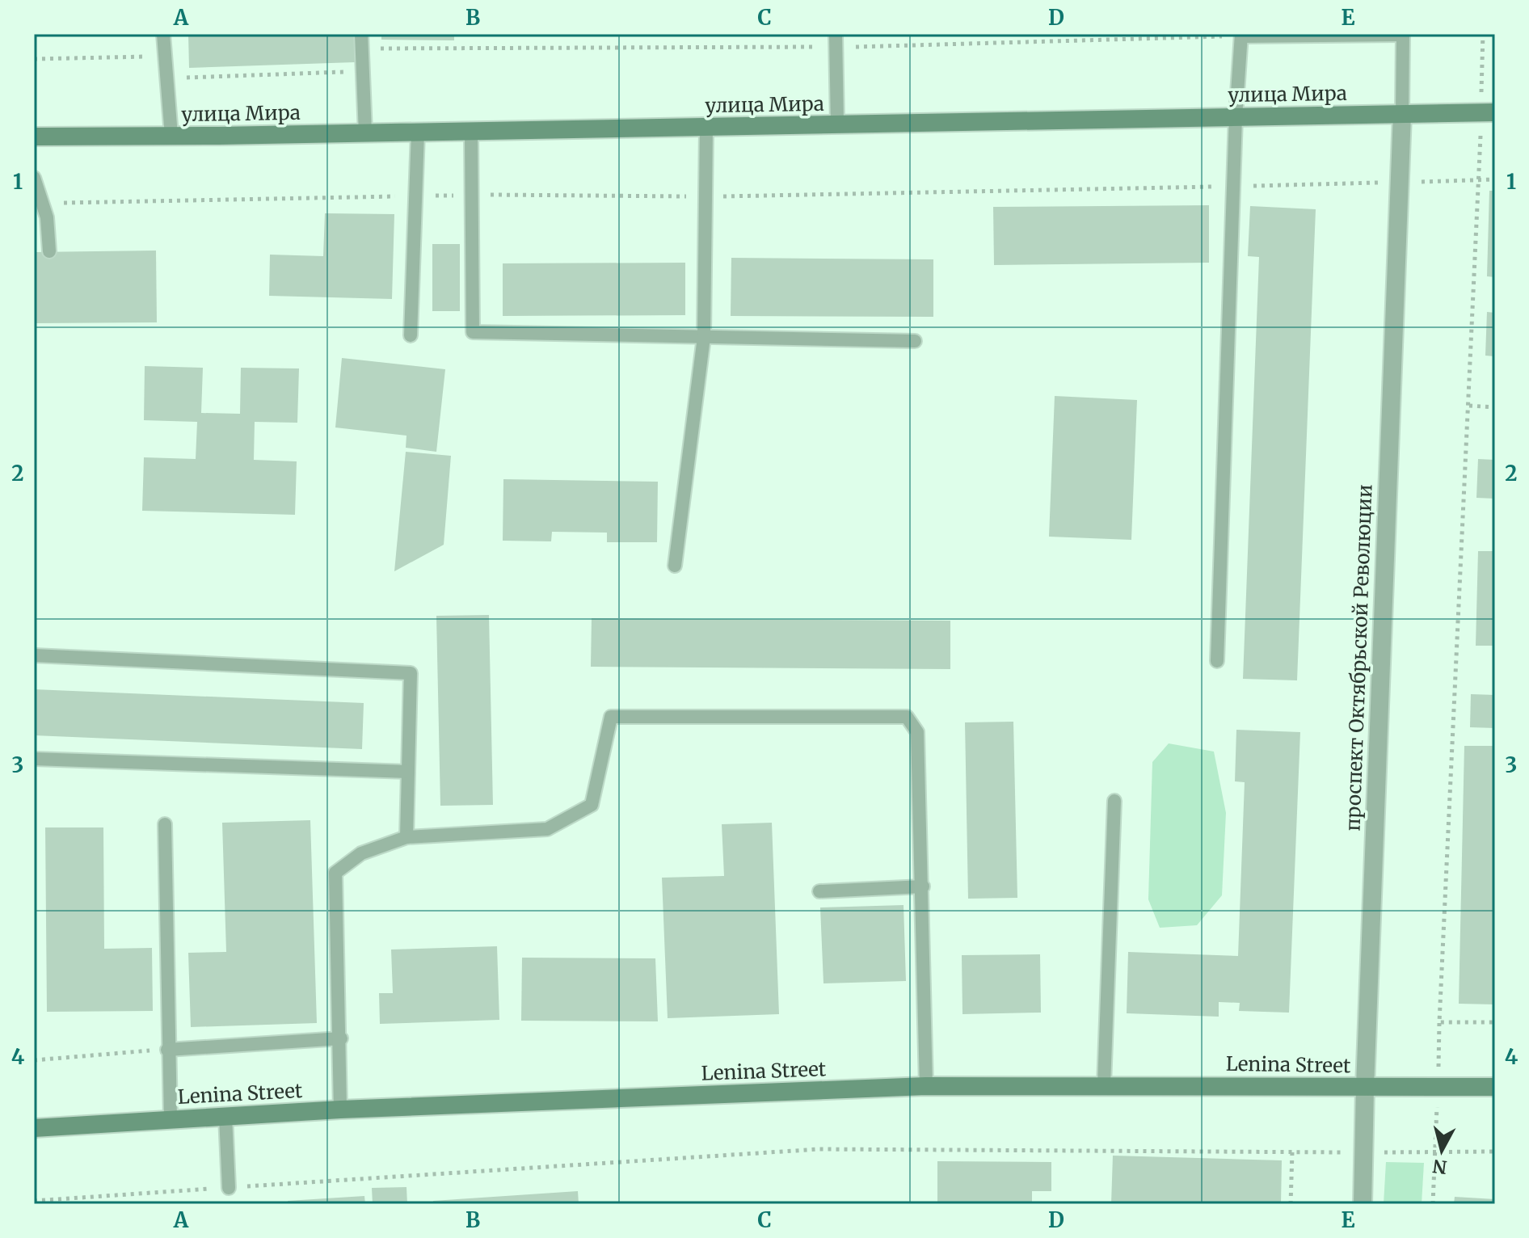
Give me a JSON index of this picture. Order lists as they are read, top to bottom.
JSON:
{
  "streets": {
    "main road": ["улица Мира", "Lenina Street"],
    "street": ["проспект Октябрьской Революции"]
  },
  "crossings": [
    ["улица Мира", "проспект Октябрьской Революции"],
    ["проспект Октябрьской Революции", "Lenina Street"]
  ],
  "north": "bottom",
  "grid": {
    "columns": [
      "A",
      "B",
      "C",
      "D",
      "E"
    ],
    "rows": [
      "1",
      "2",
      "3",
      "4"
    ]
  }
}
